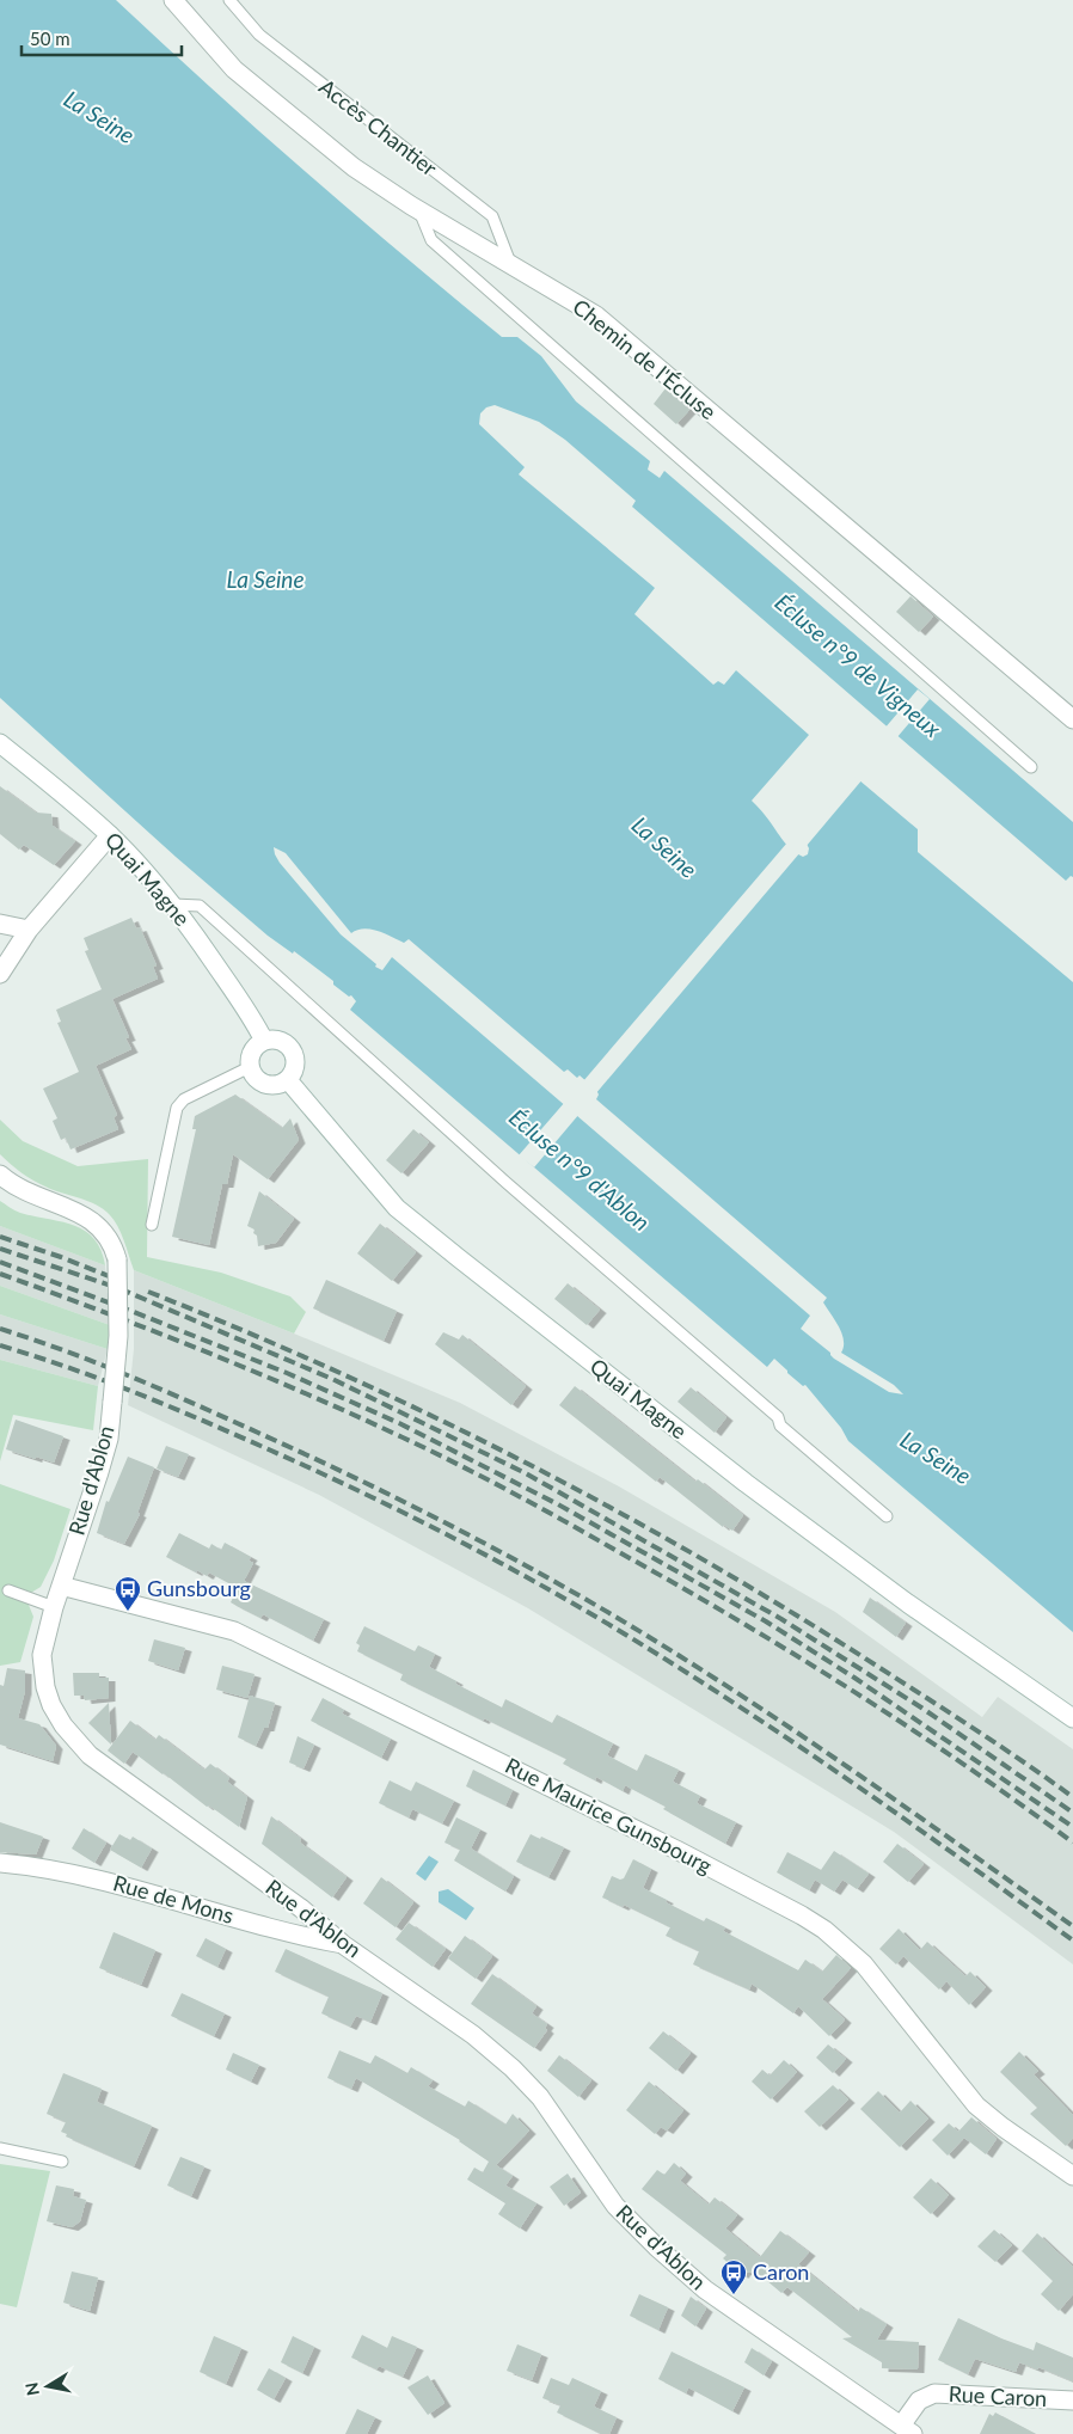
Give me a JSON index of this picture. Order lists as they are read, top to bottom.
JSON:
{
  "streets": {
    "street": [
      "Chemin de l'Écluse",
      "Quai Magne",
      "Rue d'Ablon",
      "Rue Maurice Gunsbourg",
      "Rue de Mons",
      "Rue Caron"
    ],
    "lane": ["Accès Chantier"]
  },
  "crossings": [
    ["Accès Chantier", "Chemin de l'Écluse"],
    ["Rue d'Ablon", "Rue Maurice Gunsbourg"],
    ["Rue d'Ablon", "Rue de Mons"],
    ["Rue d'Ablon", "Rue Caron"]
  ],
  "water": ["La Seine", "Écluse n°9 de Vigneux", "Écluse n°9 d'Ablon"],
  "places": {
    "bus stop": ["Gunsbourg", "Caron"]
  },
  "scale_bar": "50 m",
  "north": "left"
}
